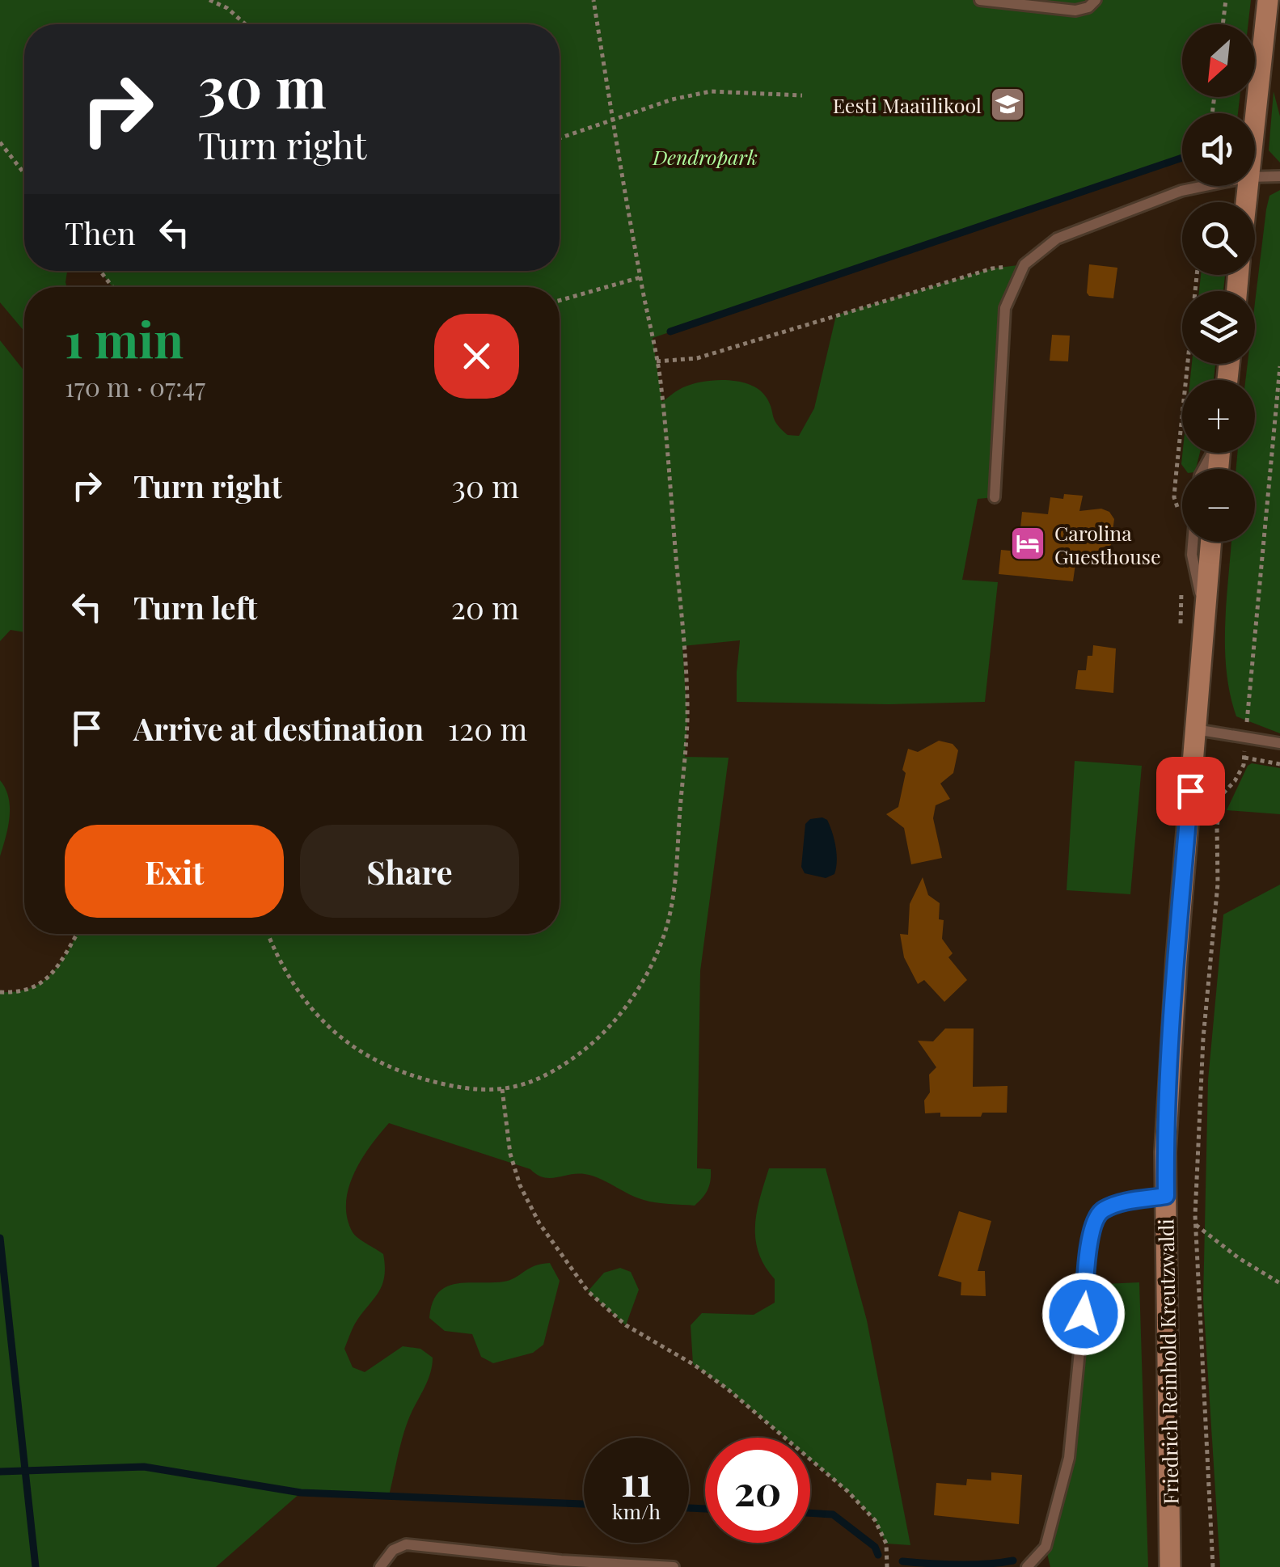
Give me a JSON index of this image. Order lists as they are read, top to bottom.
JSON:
{
  "streets": {
    "main road": ["Friedrich Reinhold Kreutzwaldi"]
  },
  "parks": ["Dendropark"],
  "places": {
    "school or university": ["Eesti Maaülikool"],
    "hotel": ["Carolina Guesthouse"]
  },
  "north": "bottom left",
  "page": {
    "map_buttons": ["+", "−"],
    "turn": ["30 m", "Turn right"],
    "then": "Then",
    "heading": ["1 min", "170 m · 07:47"],
    "list": [
      {
        "name": "Turn right",
        "value": "30 m"
      },
      {
        "name": "Turn left",
        "value": "20 m"
      },
      {
        "name": "Arrive at destination",
        "value": "120 m"
      }
    ],
    "buttons": ["Exit", "Share"],
    "speed": "11 km/h",
    "limit": "20"
  }
}
